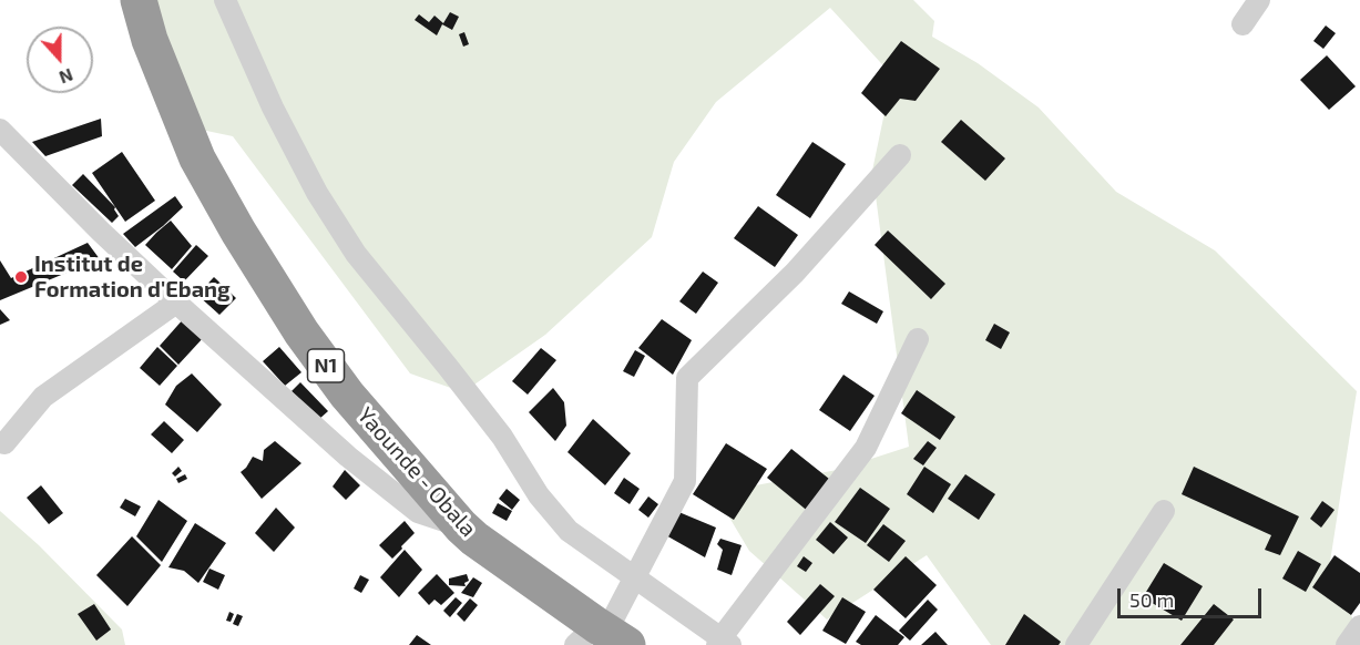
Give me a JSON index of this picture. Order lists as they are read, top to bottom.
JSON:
{
  "streets": {
    "highway": ["N1", "Yaounde - Obala"]
  },
  "places": ["Institut de Formation d'Ebang"],
  "scale_bar": "50 m",
  "north": "bottom"
}
